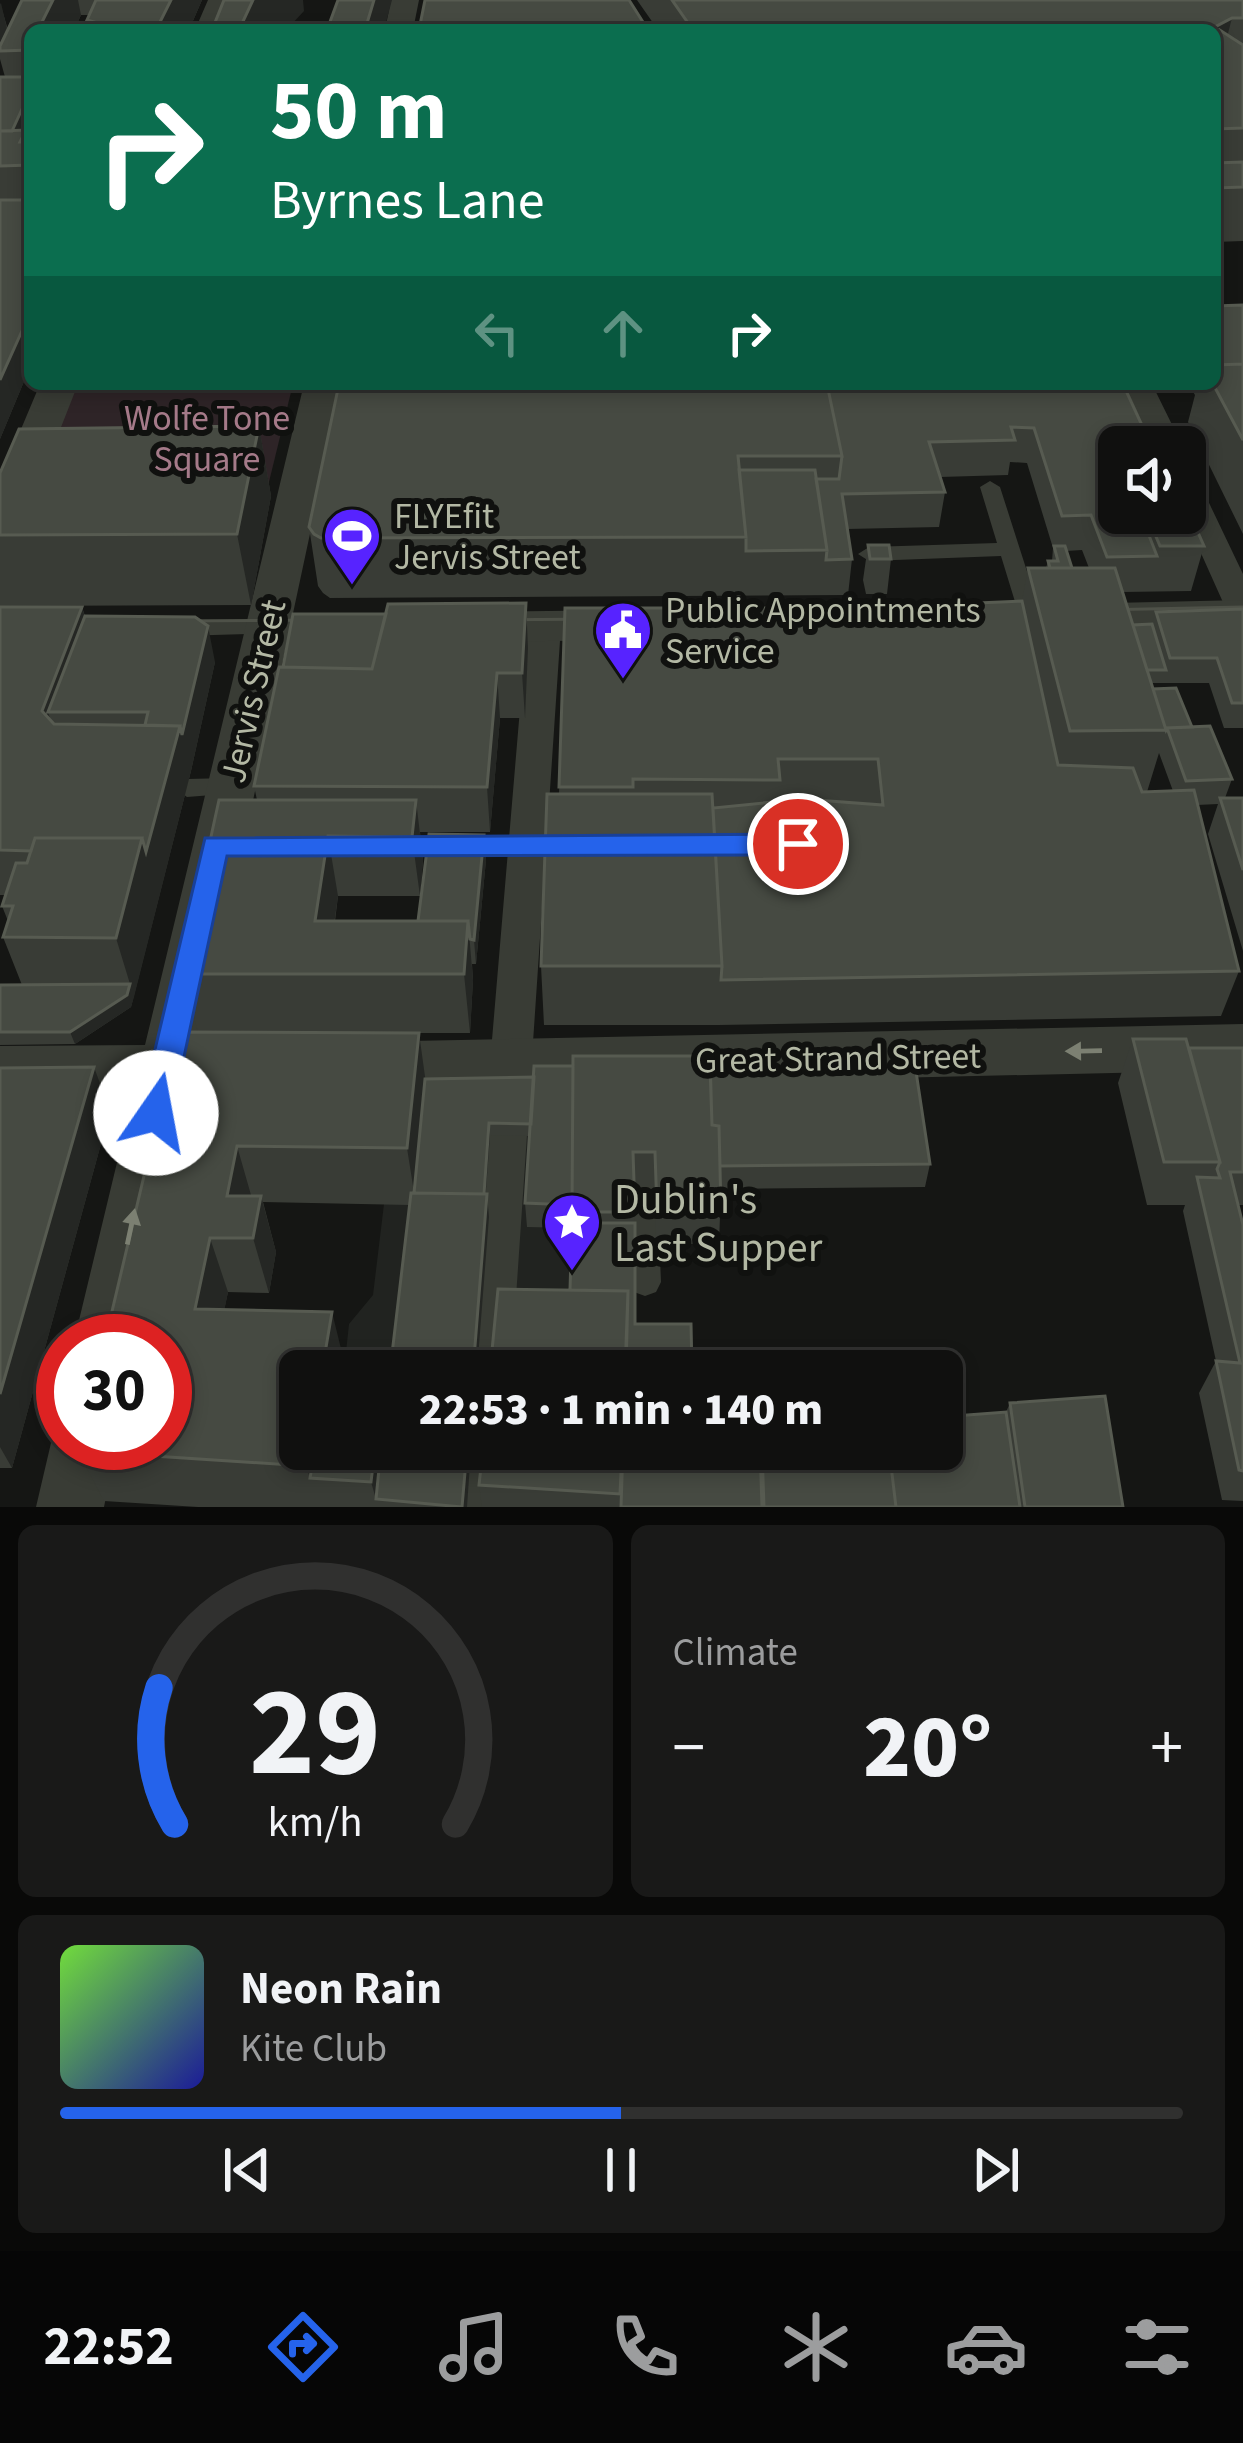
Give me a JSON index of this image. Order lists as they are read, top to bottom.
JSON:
{
  "streets": {
    "street": ["Jervis Street", "Great Strand Street"]
  },
  "crossings": [
    ["Jervis Street", "Great Strand Street"]
  ],
  "one_way": ["Great Strand Street"],
  "parks": ["Wolfe Tone Square"],
  "places": {
    "sports": ["FLYEfit Jervis Street"],
    "public building": ["Public Appointments Service"],
    "place": ["Dublin's Last Supper"]
  },
  "page": {
    "turn": ["50 m", "Byrnes Lane"],
    "limit": "30",
    "trip": "22:53 · 1 min · 140 m",
    "tile": "Climate",
    "heat": ["−", "20°", "+"],
    "song": ["Neon Rain", "Kite Club"],
    "tabs": "22:52",
    "gauge": ["29", "km/h"]
  }
}
